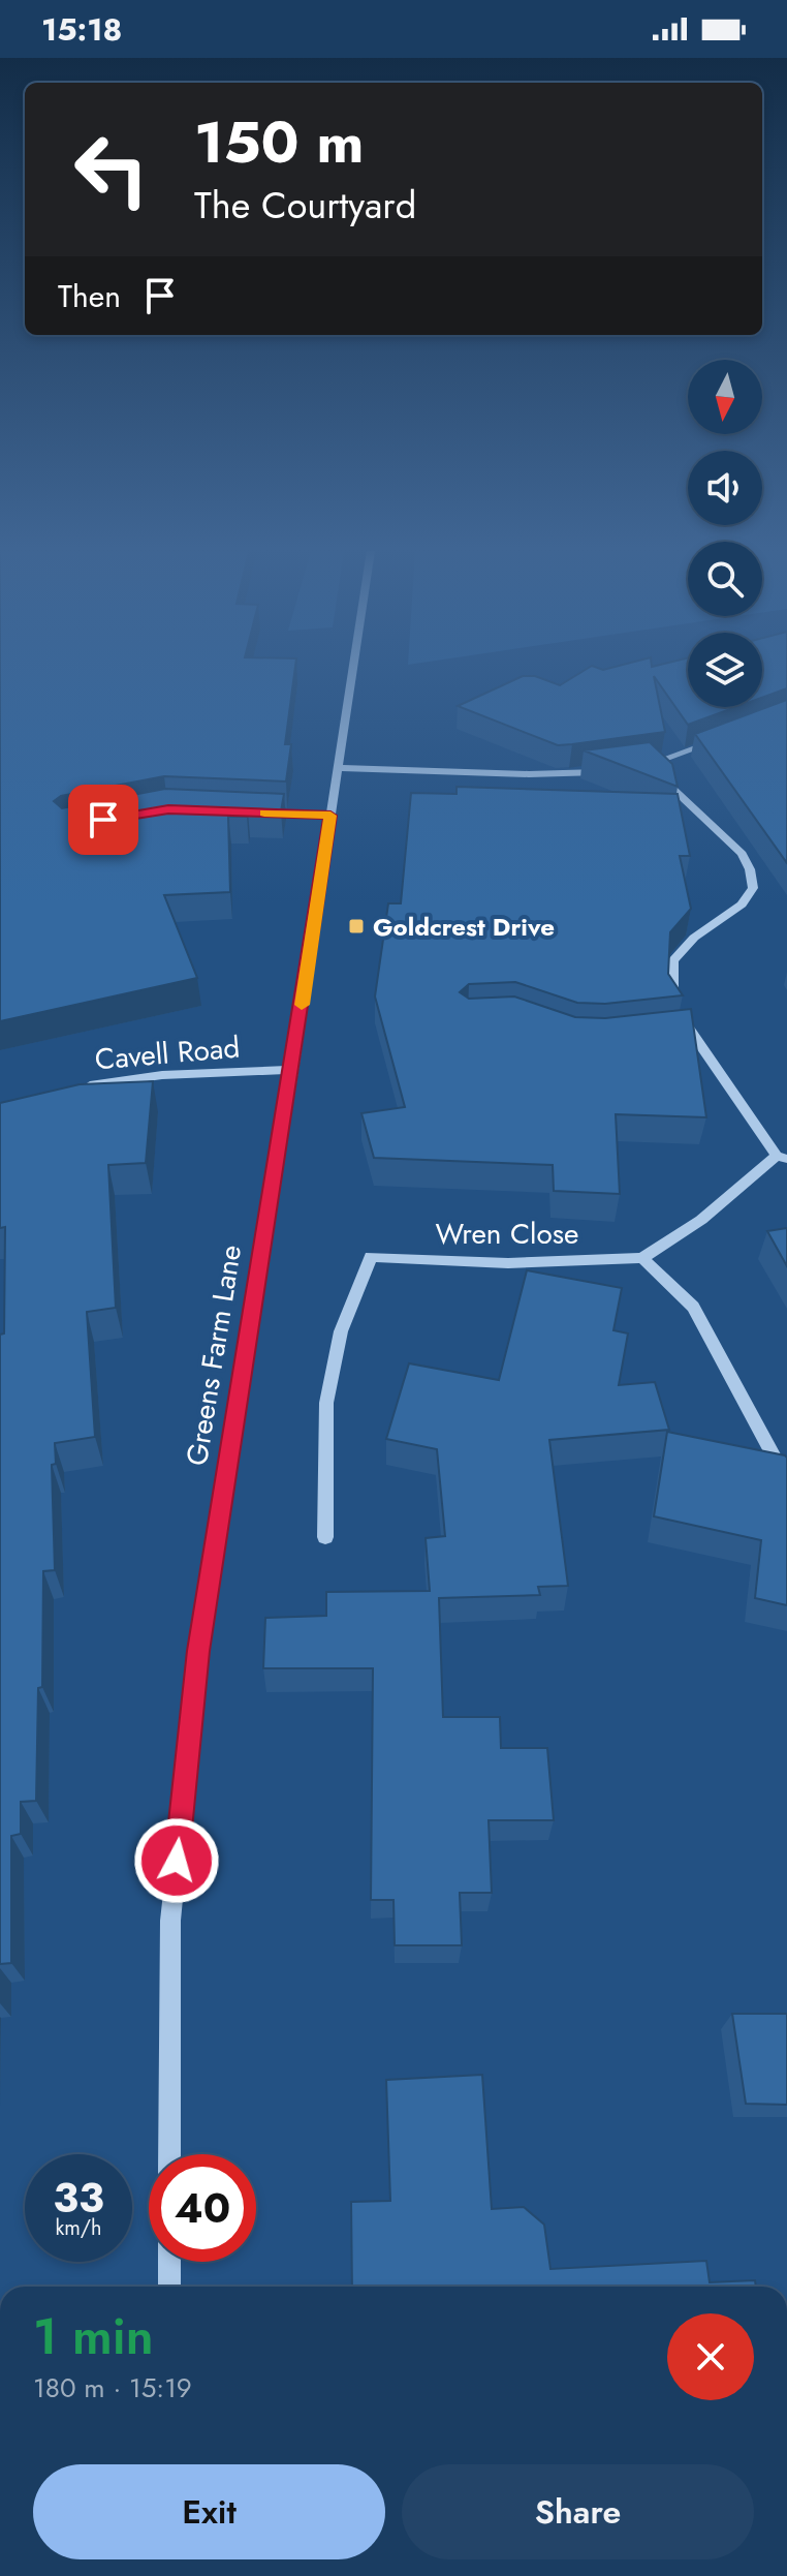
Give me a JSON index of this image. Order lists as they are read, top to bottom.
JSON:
{
  "streets": {
    "street": ["Cavell Road", "Wren Close", "Greens Farm Lane"]
  },
  "crossings": [
    ["Cavell Road", "Greens Farm Lane"]
  ],
  "places": {
    "transit": ["Goldcrest Drive"]
  },
  "north": "bottom",
  "page": {
    "status": "15:18",
    "turn": ["150 m", "The Courtyard"],
    "then": "Then",
    "speed": "33 km/h",
    "limit": "40",
    "heading": ["1 min", "180 m · 15:19"],
    "buttons": ["Exit", "Share"]
  }
}
